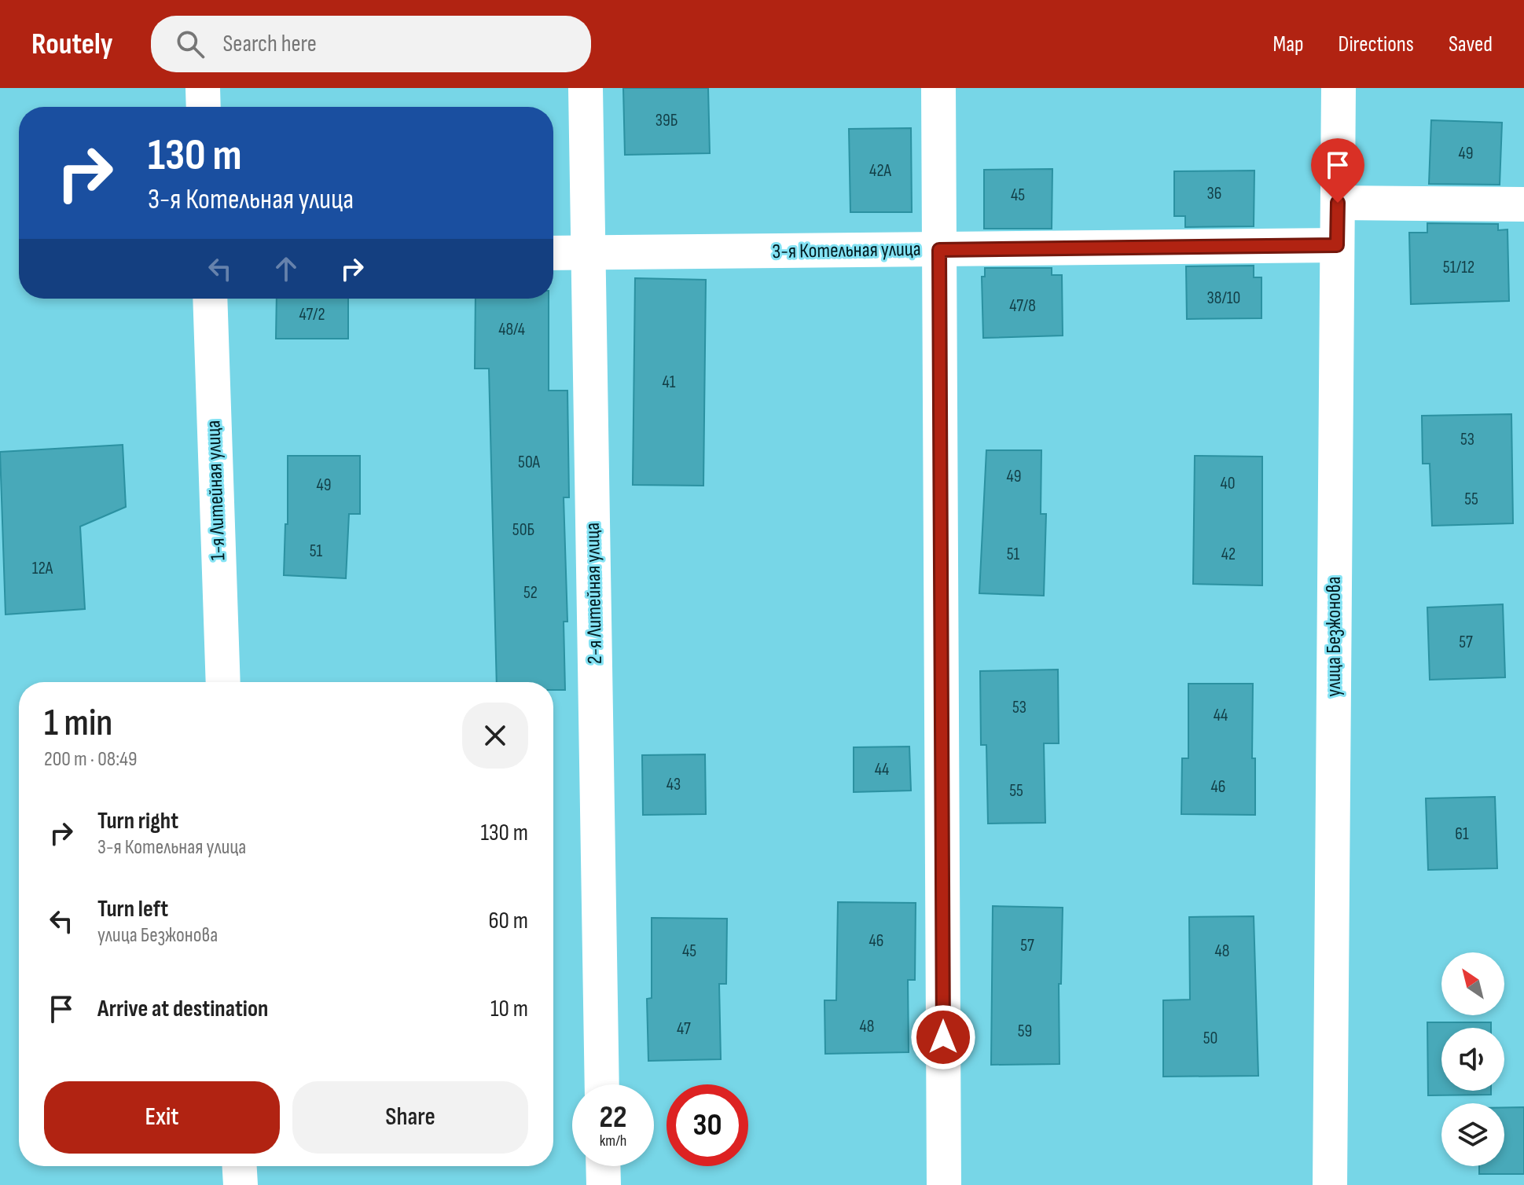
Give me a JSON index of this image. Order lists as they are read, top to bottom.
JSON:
{
  "streets": {
    "street": [
      "3-я Котельная улица",
      "1-я Литейная улица",
      "2-я Литейная улица",
      "улица Безжонова"
    ]
  },
  "crossings": [
    ["3-я Котельная улица", "2-я Литейная улица"],
    ["3-я Котельная улица", "улица Безжонова"]
  ],
  "house_numbers": [
    "39Б",
    "49",
    "42А",
    "36",
    "45",
    "51/12",
    "38/10",
    "47/8",
    "47/2",
    "48/4",
    "41",
    "53",
    "50А",
    "49",
    "40",
    "49",
    "55",
    "50Б",
    "51",
    "51",
    "42",
    "12А",
    "52",
    "57",
    "53",
    "44",
    "44",
    "43",
    "46",
    "55",
    "61",
    "46",
    "57",
    "45",
    "48",
    "48",
    "47",
    "59",
    "50"
  ],
  "north": "top left",
  "page": {
    "header": "Routely",
    "search": "Search here",
    "nav": ["Map", "Directions", "Saved"],
    "turn": ["130 m", "3-я Котельная улица"],
    "heading": ["1 min", "200 m · 08:49"],
    "list": [
      {
        "name": "Turn right",
        "note": "3-я Котельная улица",
        "value": "130 m"
      },
      {
        "name": "Turn left",
        "note": "улица Безжонова",
        "value": "60 m"
      },
      {
        "name": "Arrive at destination",
        "value": "10 m"
      }
    ],
    "buttons": ["Exit", "Share"],
    "speed": "22 km/h",
    "limit": "30"
  }
}
